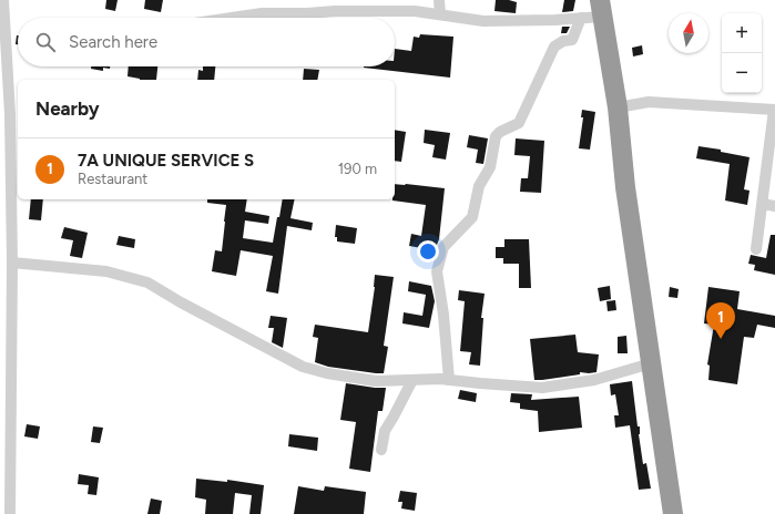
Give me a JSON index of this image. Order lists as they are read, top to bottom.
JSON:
{
  "north": "top",
  "page": {
    "map_buttons": ["+", "−"],
    "search": "Search here",
    "heading": "Nearby",
    "list": [
      {
        "mark": "1",
        "name": "7A UNIQUE SERVICE S",
        "note": "Restaurant",
        "value": "190 m"
      }
    ],
    "pins": "1"
  }
}
